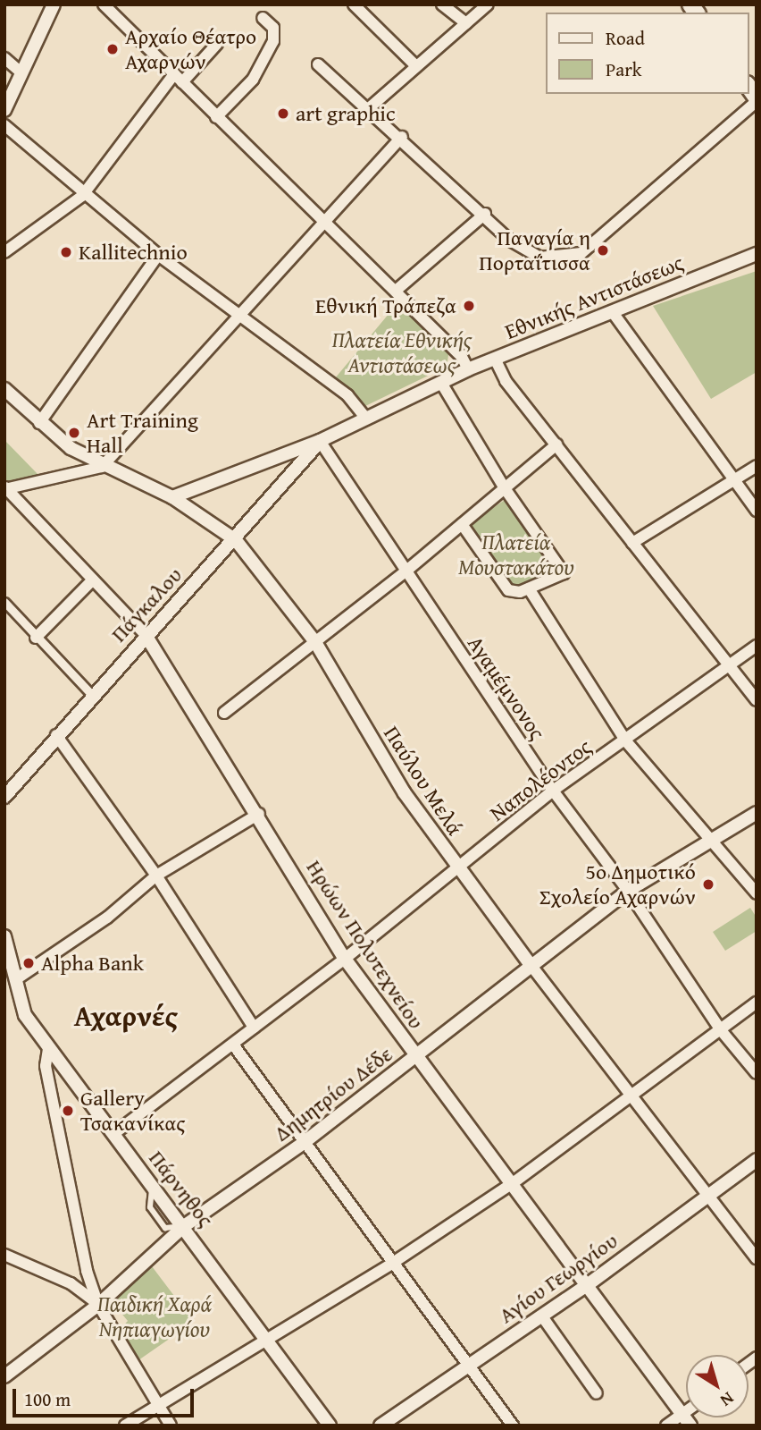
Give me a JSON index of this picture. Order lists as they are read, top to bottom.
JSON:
{
  "streets": {
    "street": [
      "Εθνικής Αντιστάσεως",
      "Πάγκαλου",
      "Αγαμέμνονος",
      "Ναπολέοντος",
      "Παύλου Μελά",
      "Ηρώων Πολυτεχνείου",
      "Δημητρίου Δέδε",
      "Πάρνηθος",
      "Αγίου Γεωργίου"
    ]
  },
  "crossings": [
    ["Εθνικής Αντιστάσεως", "Πάγκαλου"],
    ["Εθνικής Αντιστάσεως", "Αγαμέμνονος"],
    ["Εθνικής Αντιστάσεως", "Παύλου Μελά"],
    ["Πάγκαλου", "Αγαμέμνονος"],
    ["Πάγκαλου", "Παύλου Μελά"],
    ["Πάγκαλου", "Ηρώων Πολυτεχνείου"],
    ["Αγαμέμνονος", "Ναπολέοντος"],
    ["Αγαμέμνονος", "Δημητρίου Δέδε"],
    ["Ναπολέοντος", "Παύλου Μελά"],
    ["Ναπολέοντος", "Ηρώων Πολυτεχνείου"],
    ["Ναπολέοντος", "Πάρνηθος"],
    ["Παύλου Μελά", "Δημητρίου Δέδε"],
    ["Παύλου Μελά", "Αγίου Γεωργίου"],
    ["Ηρώων Πολυτεχνείου", "Δημητρίου Δέδε"],
    ["Ηρώων Πολυτεχνείου", "Αγίου Γεωργίου"],
    ["Δημητρίου Δέδε", "Πάρνηθος"]
  ],
  "districts": ["Αχαρνές"],
  "parks": ["Πλατεία Εθνικής Αντιστάσεως", "Πλατεία Μουστακάτου", "Παιδική Χαρά Νηπιαγωγίου"],
  "places": [
    "Αρχαίο Θέατρο Αχαρνών",
    "art graphic",
    "Παναγία η Πορταΐτισσα",
    "Kallitechnio",
    "Εθνική Τράπεζα",
    "Art Training Hall",
    "5ο Δημοτικό Σχολείο Αχαρνών",
    "Alpha Bank",
    "Gallery Τσακανίκας"
  ],
  "legend": ["Road", "Park"],
  "scale_bar": "100 m",
  "north": "bottom right"
}
